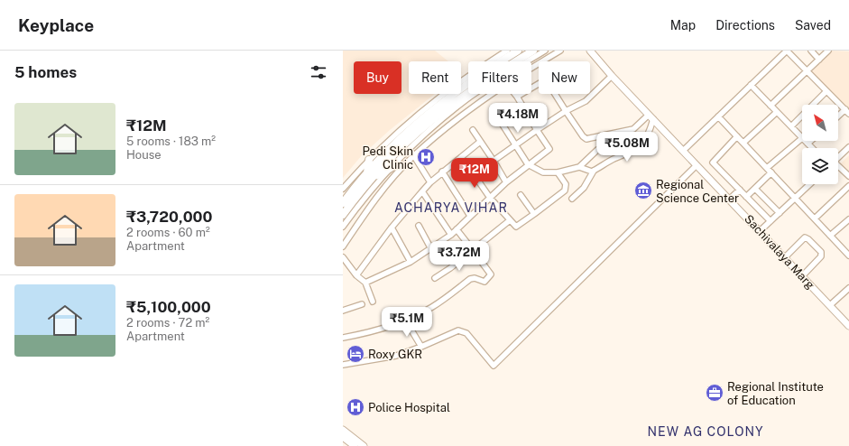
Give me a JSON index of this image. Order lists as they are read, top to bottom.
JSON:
{
  "streets": {
    "main road": ["Sachivalaya Marg"]
  },
  "districts": ["ACHARYA VIHAR", "NEW AG COLONY"],
  "places": {
    "hospital": ["Pedi Skin Clinic", "Police Hospital"],
    "museum": ["Regional Science Center"],
    "hotel": ["Roxy GKR"],
    "office": ["Regional Institute of Education"]
  },
  "north": "top left",
  "page": {
    "header": "Keyplace",
    "nav": ["Map", "Directions", "Saved"],
    "heading": "5 homes",
    "chip": [
      "Buy",
      "Rent",
      "Filters",
      "New"
    ],
    "list": [
      {
        "name": "₹12M",
        "note": "5 rooms · 183 m² · House"
      },
      {
        "name": "₹3,720,000",
        "note": "2 rooms · 60 m² · Apartment"
      },
      {
        "name": "₹5,100,000",
        "note": "2 rooms · 72 m² · Apartment"
      }
    ],
    "price": [
      "₹4.18M",
      "₹5.08M",
      "₹12M",
      "₹3.72M",
      "₹5.1M"
    ]
  }
}
